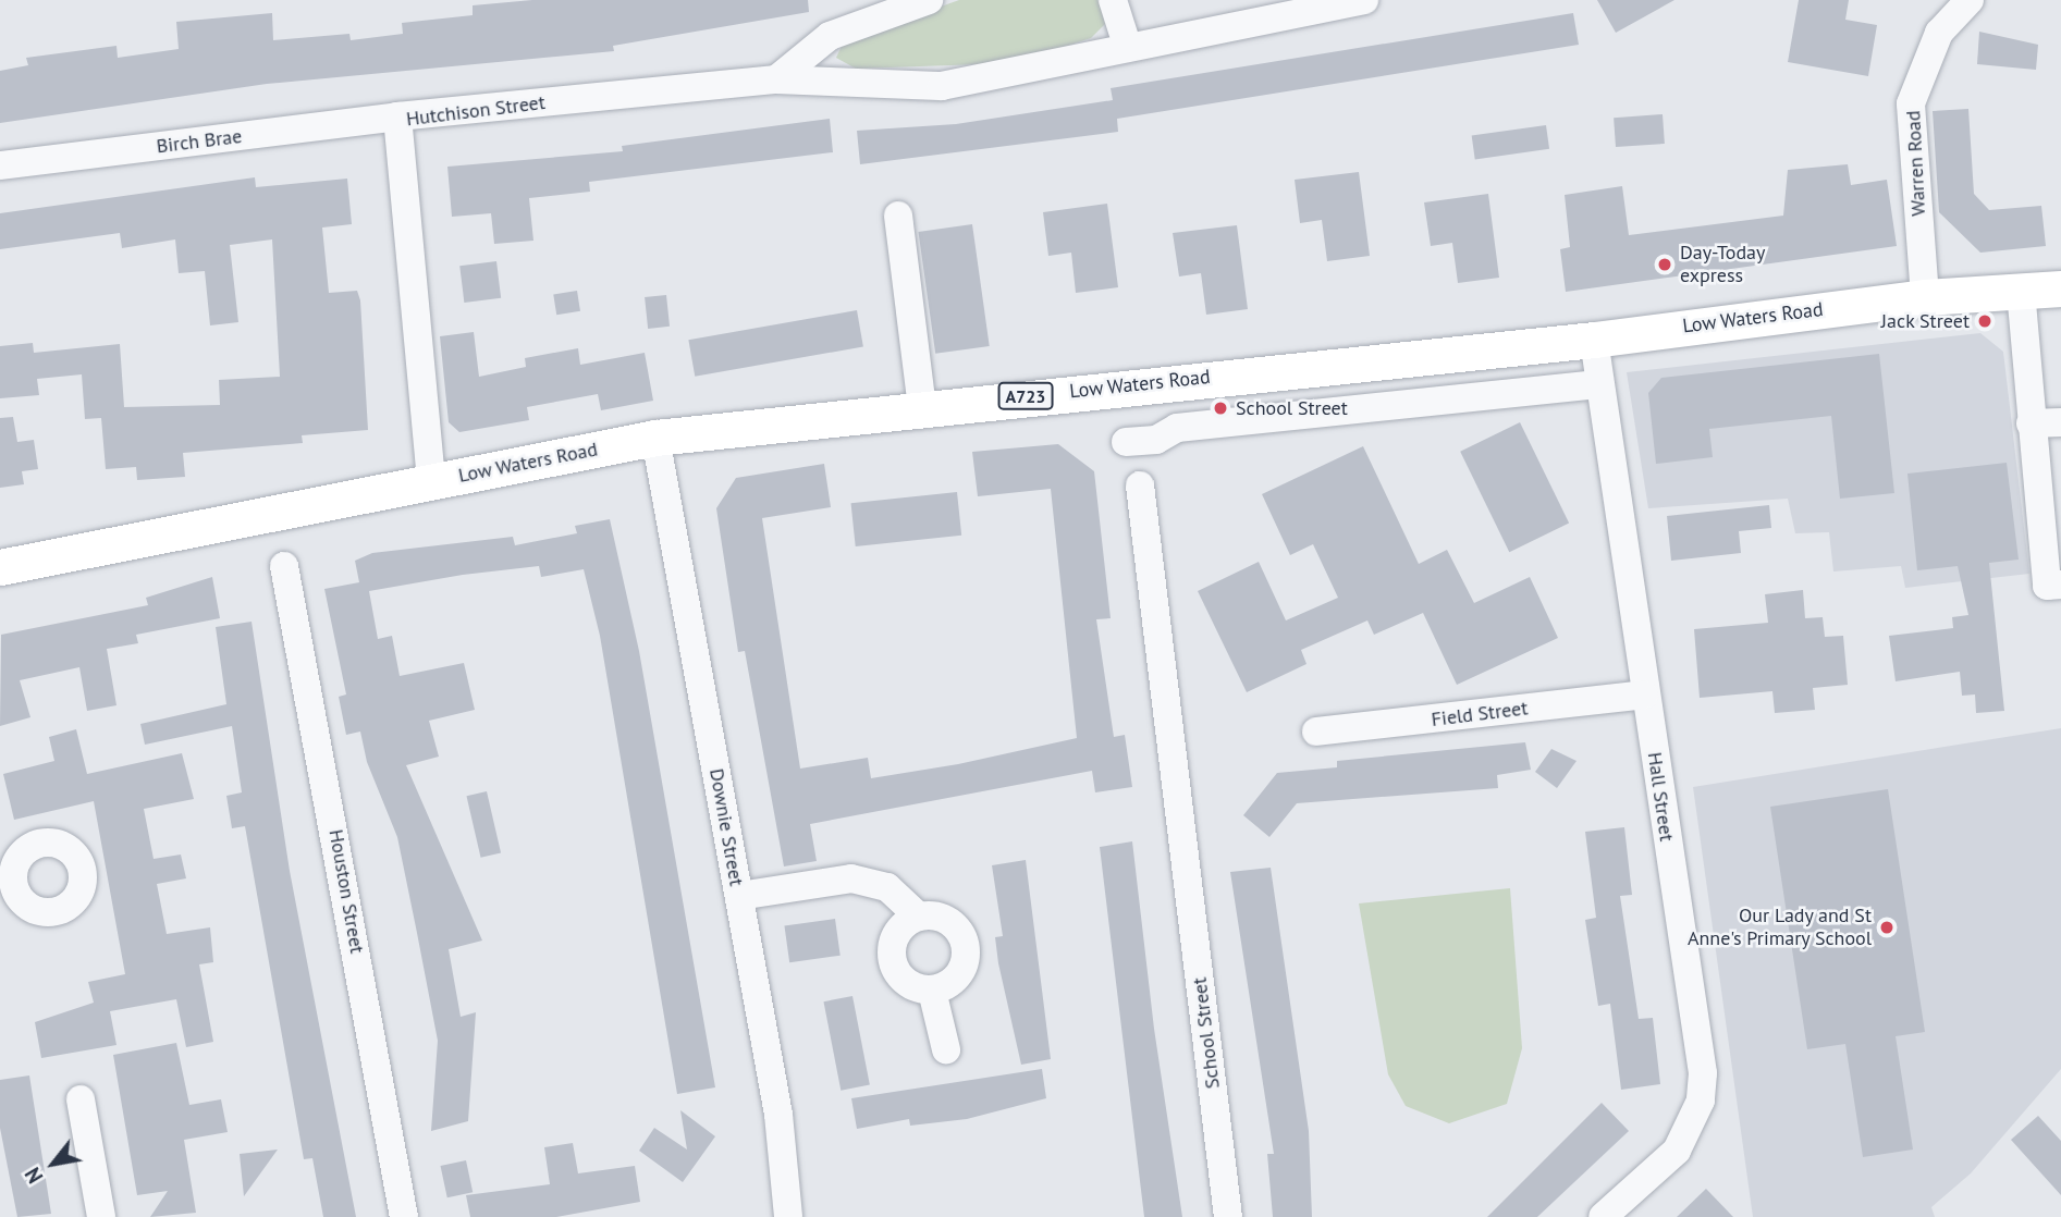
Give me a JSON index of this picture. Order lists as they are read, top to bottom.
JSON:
{
  "streets": {
    "main road": ["Low Waters Road", "A723"],
    "street": [
      "Hutchison Street",
      "Birch Brae",
      "Warren Road",
      "Field Street",
      "Hall Street",
      "Downie Street",
      "Houston Street",
      "School Street"
    ]
  },
  "crossings": [
    ["Hutchison Street", "Birch Brae"],
    ["Hutchison Street", "Low Waters Road"],
    ["Warren Road", "Low Waters Road"],
    ["Low Waters Road", "Hall Street"],
    ["Low Waters Road", "Downie Street"],
    ["Field Street", "Hall Street"]
  ],
  "places": [
    "Day-Today express",
    "Jack Street",
    "School Street",
    "Our Lady and St Anne's Primary School"
  ],
  "north": "bottom left"
}
